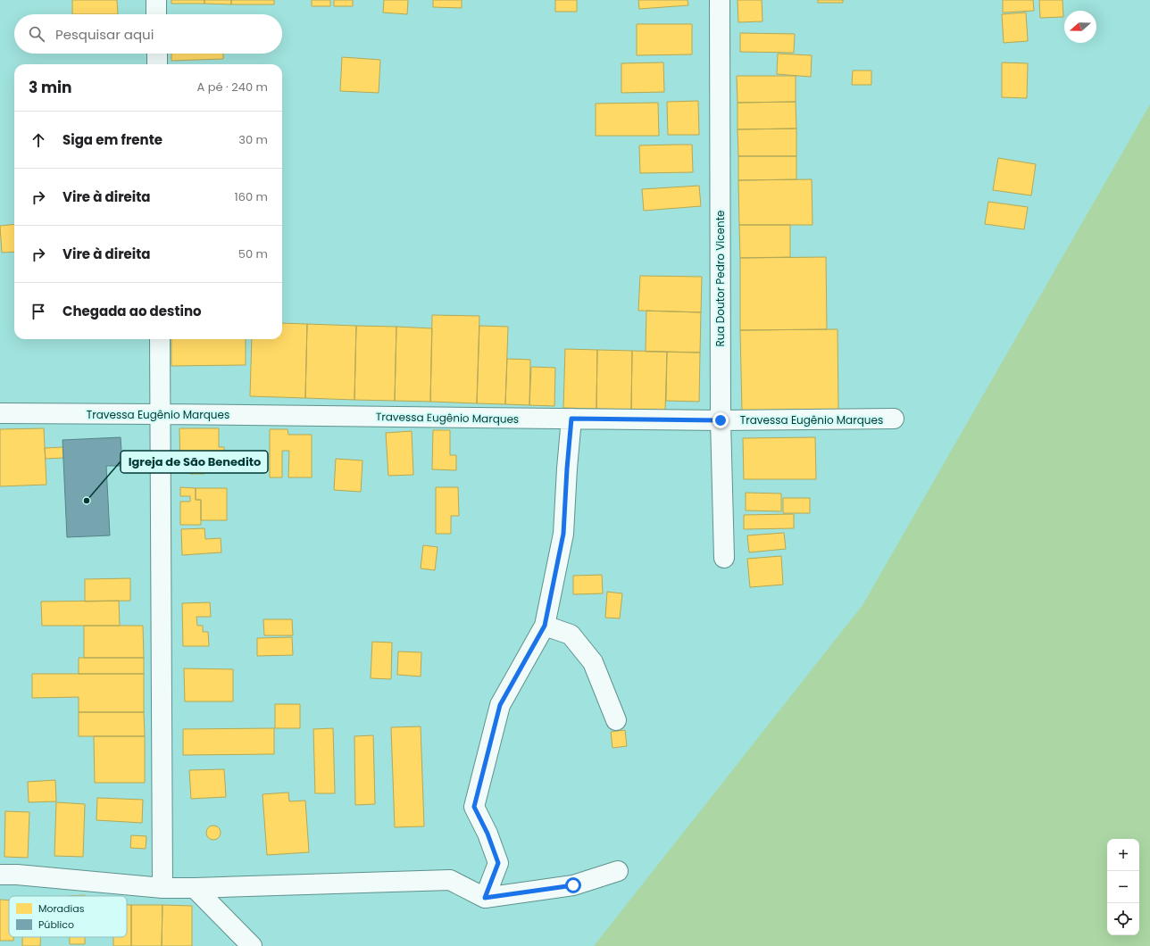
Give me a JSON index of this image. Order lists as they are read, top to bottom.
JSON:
{
  "streets": {
    "street": ["Rua Doutor Pedro Vicente", "Travessa Eugênio Marques"]
  },
  "crossings": [
    ["Rua Doutor Pedro Vicente", "Travessa Eugênio Marques"]
  ],
  "places": ["Igreja de São Benedito"],
  "legend": ["Moradias", "Público"],
  "north": "left",
  "page": {
    "search": "Pesquisar aqui",
    "heading": ["3 min", "A pé · 240 m"],
    "list": [
      ["Siga em frente", "30 m"],
      ["Vire à direita", "160 m"],
      ["Vire à direita", "50 m"],
      "Chegada ao destino"
    ],
    "map_buttons": ["+", "−"]
  }
}
